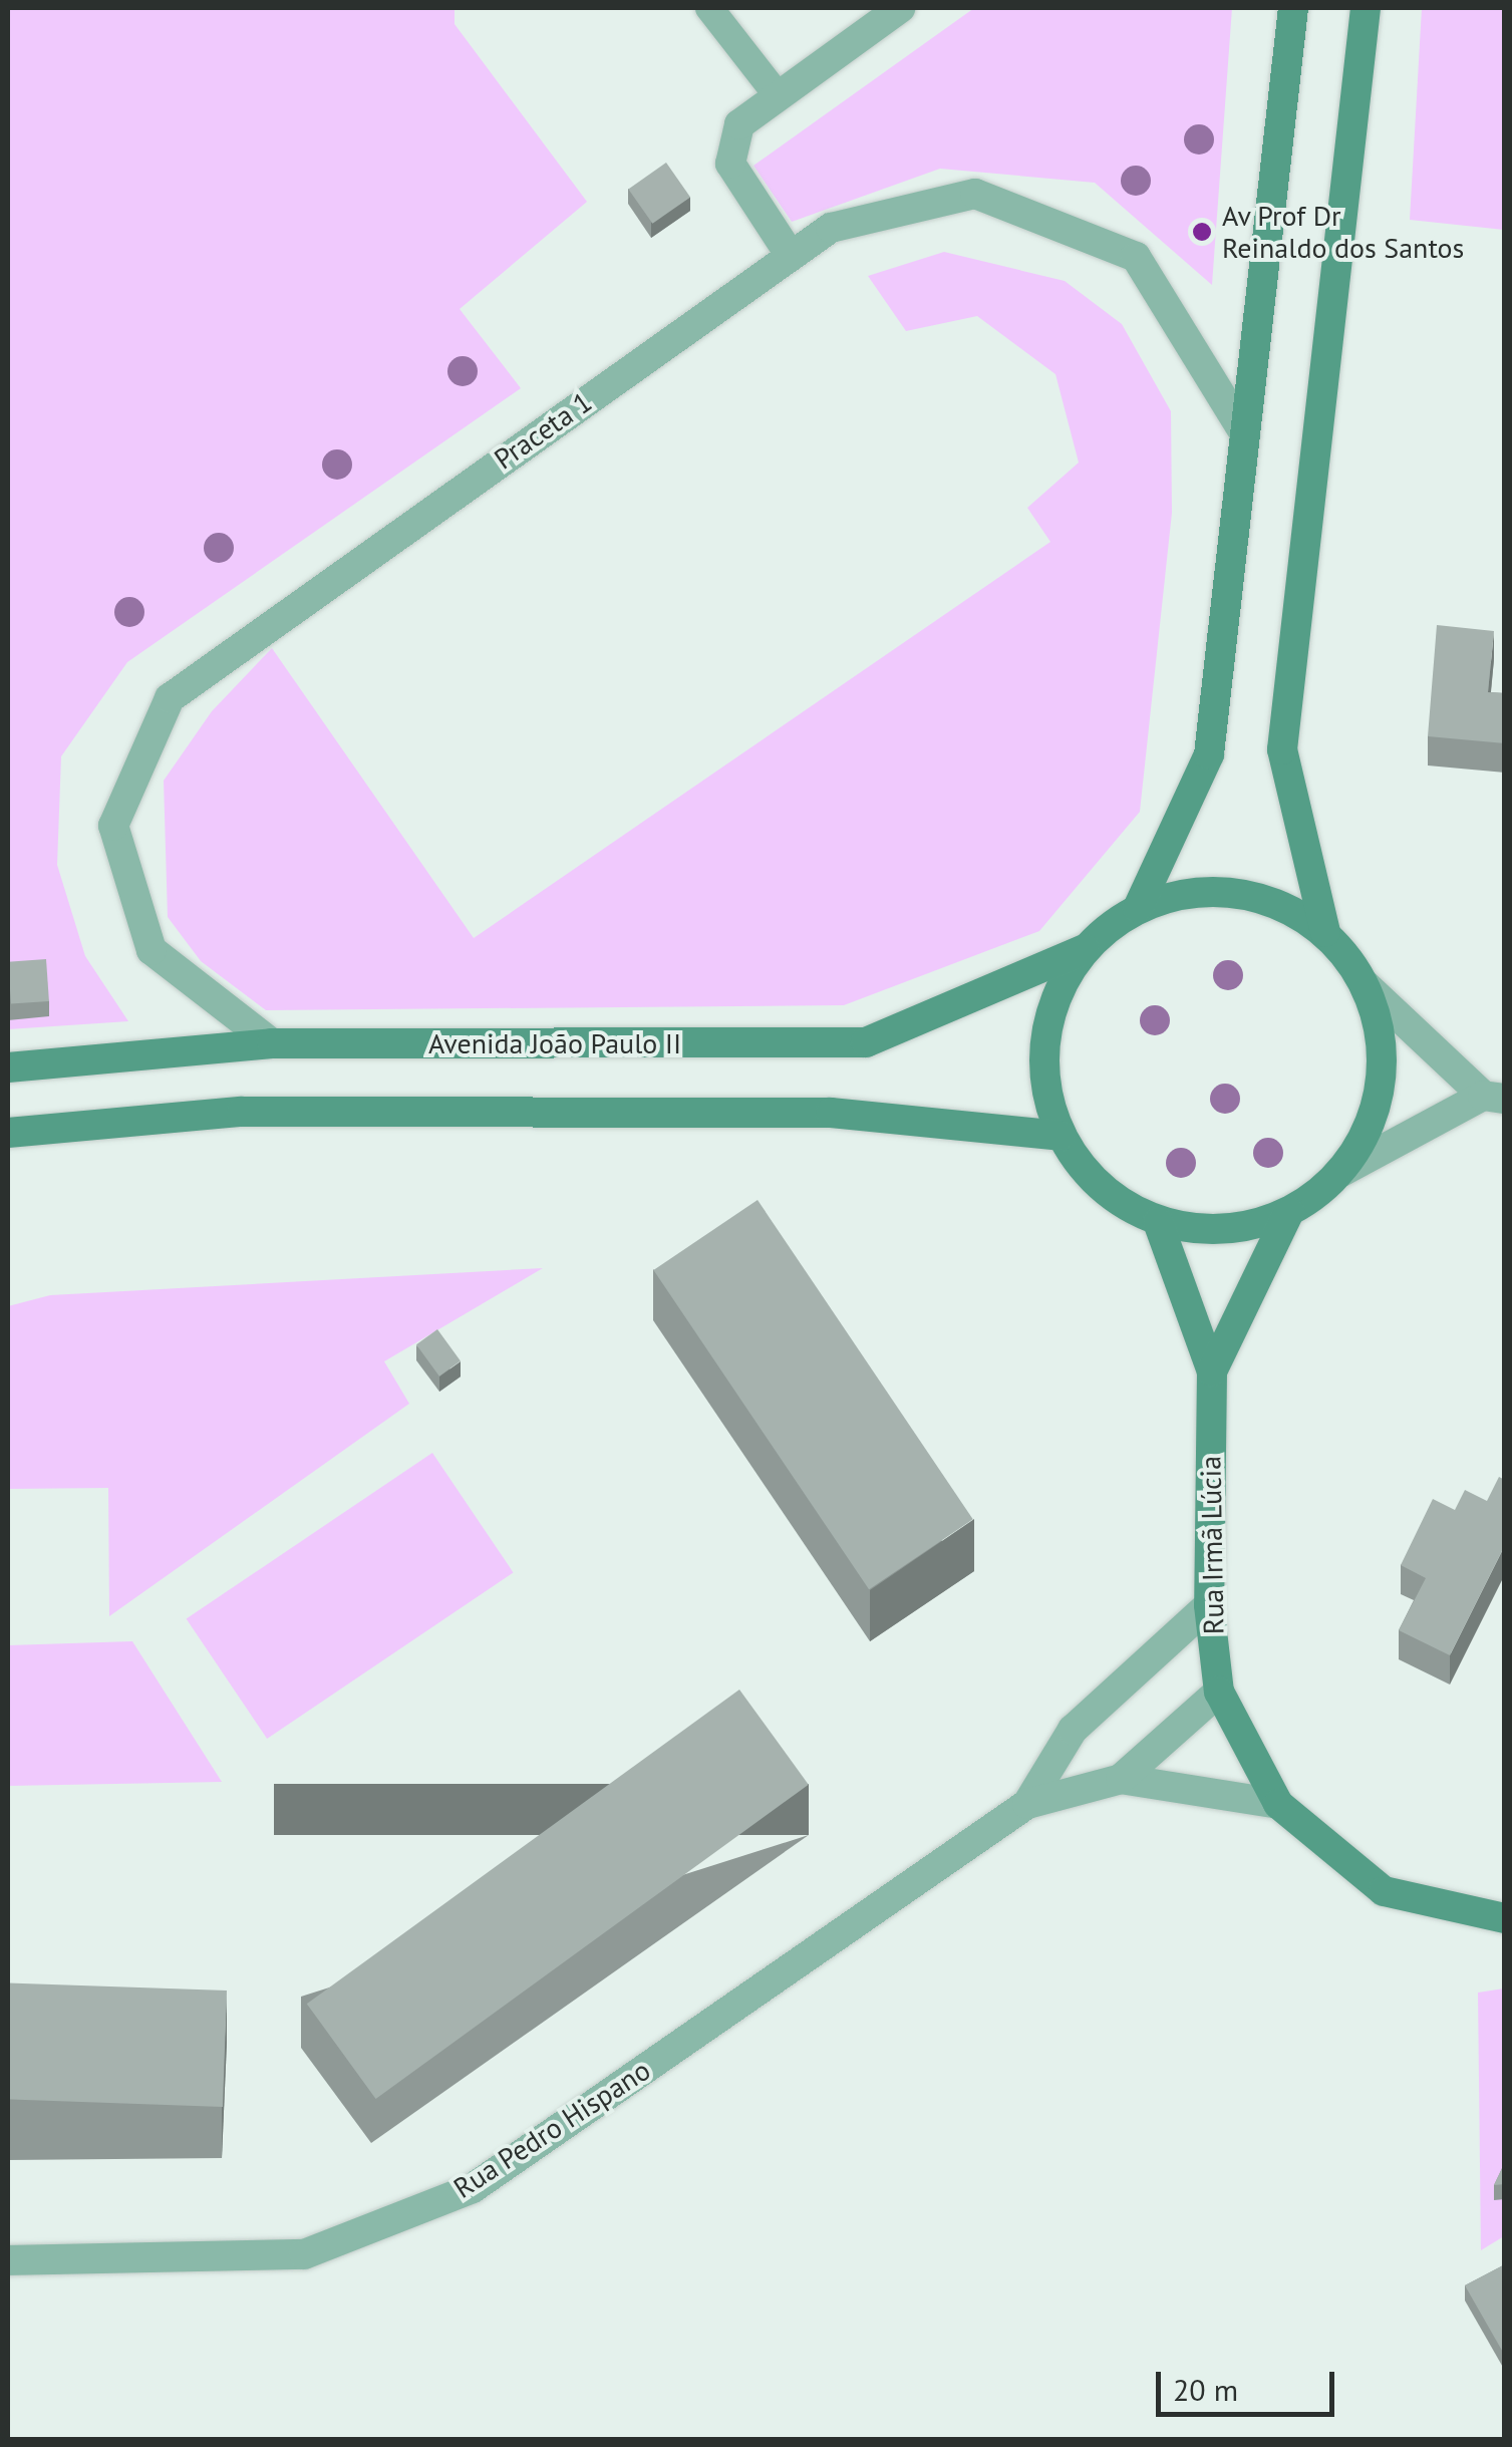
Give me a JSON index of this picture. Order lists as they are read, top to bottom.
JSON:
{
  "streets": {
    "street": [
      "Praceta 1",
      "Avenida João Paulo II",
      "Rua Irmã Lúcia",
      "Rua Pedro Hispano"
    ]
  },
  "crossings": [
    ["Praceta 1", "Avenida João Paulo II"],
    ["Avenida João Paulo II", "Rua Irmã Lúcia"]
  ],
  "places": ["Av Prof Dr Reinaldo dos Santos"],
  "scale_bar": "20 m"
}
